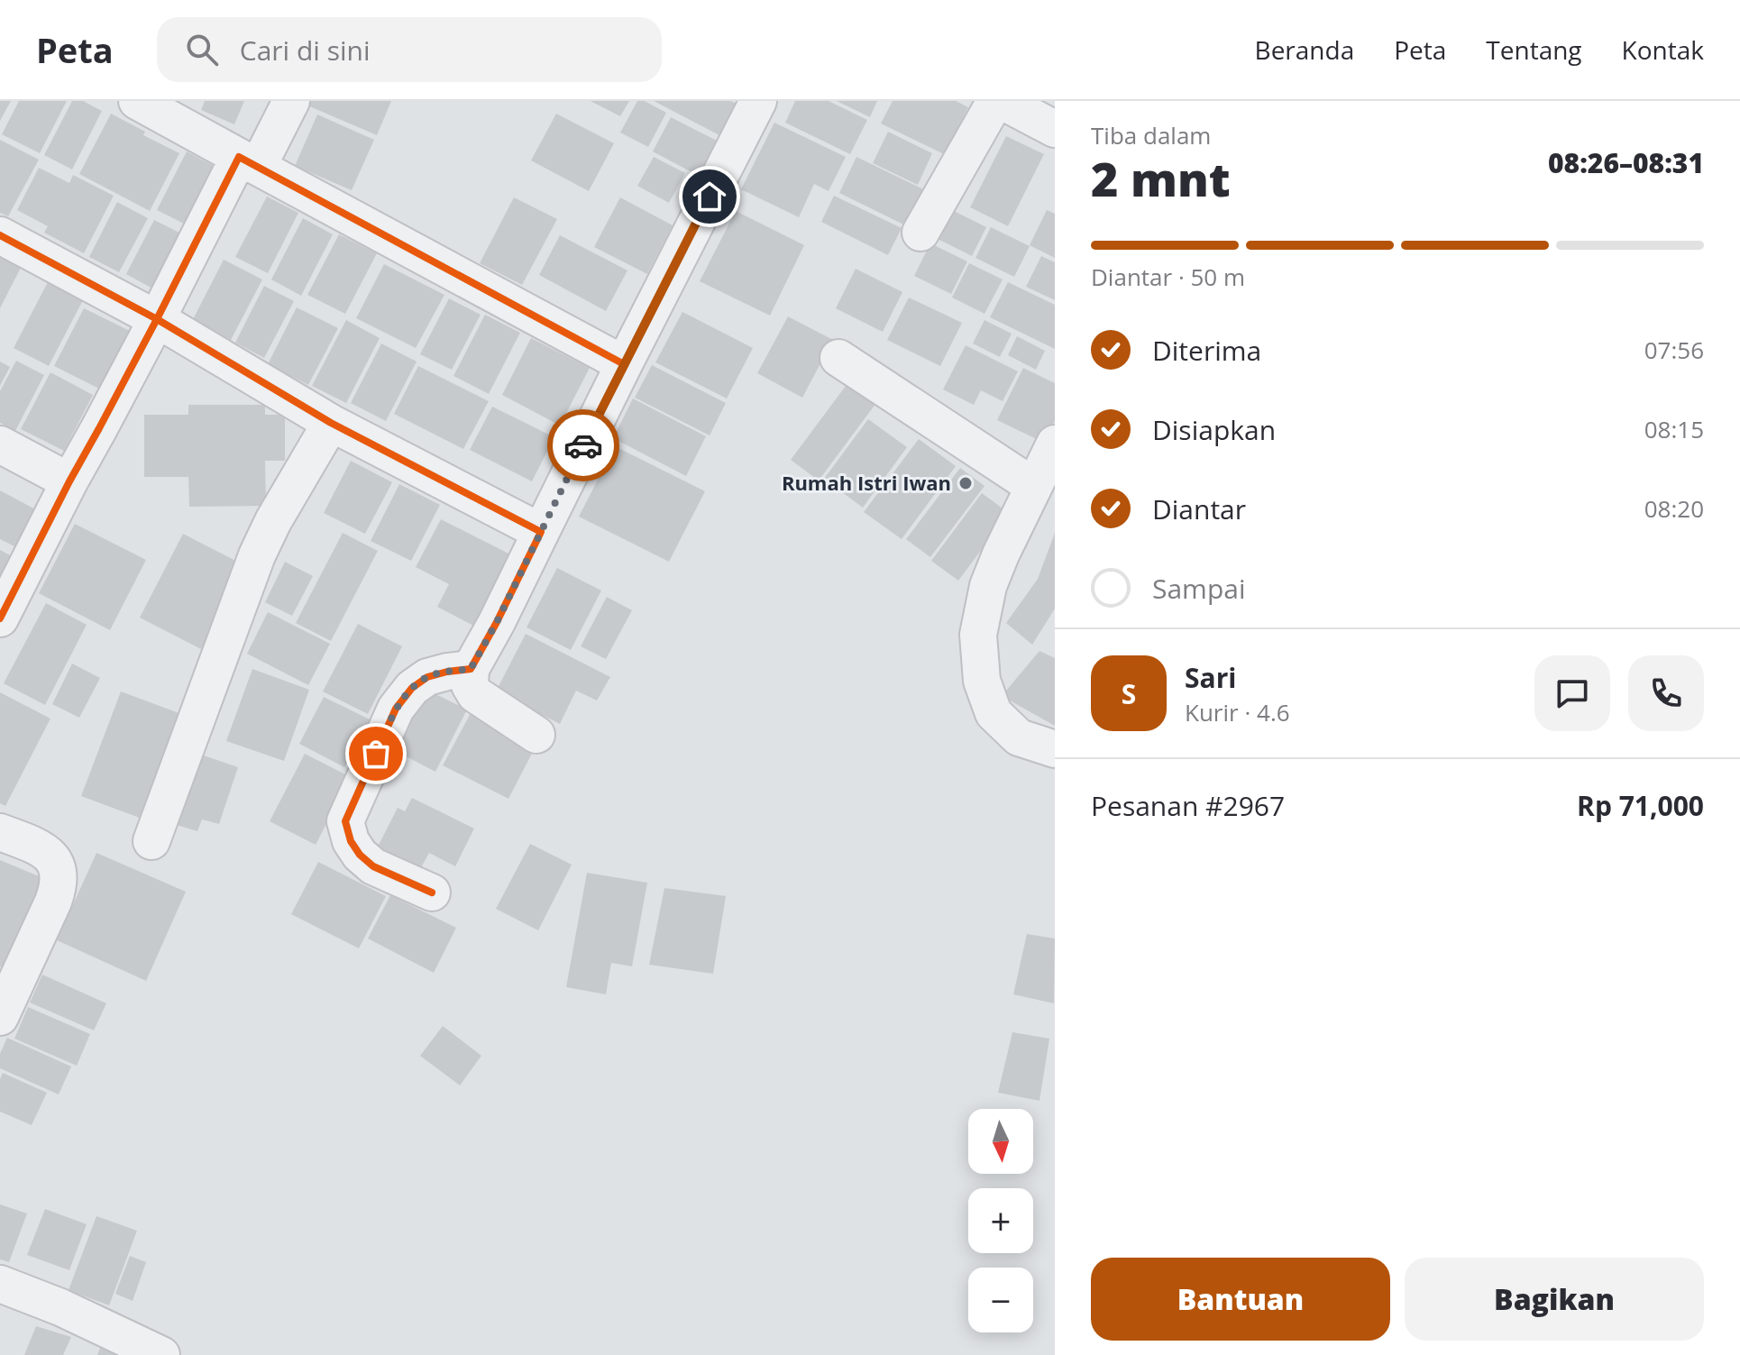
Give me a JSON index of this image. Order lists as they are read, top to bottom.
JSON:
{
  "places": ["Rumah Istri Iwan"],
  "north": "bottom",
  "page": {
    "header": "Peta",
    "search": "Cari di sini",
    "nav": [
      "Beranda",
      "Peta",
      "Tentang",
      "Kontak"
    ],
    "heading": ["2 mnt", "Tiba dalam", "08:26–08:31"],
    "panel": [
      "Sari",
      "Kurir · 4.6",
      "Pesanan #2967",
      "Rp 71,000"
    ],
    "bar": "Diantar · 50 m",
    "list": [
      ["Diterima", "07:56"],
      ["Disiapkan", "08:15"],
      ["Diantar", "08:20"],
      "Sampai"
    ],
    "round": "S",
    "map_buttons": ["+", "−"],
    "buttons": ["Bantuan", "Bagikan"]
  }
}
